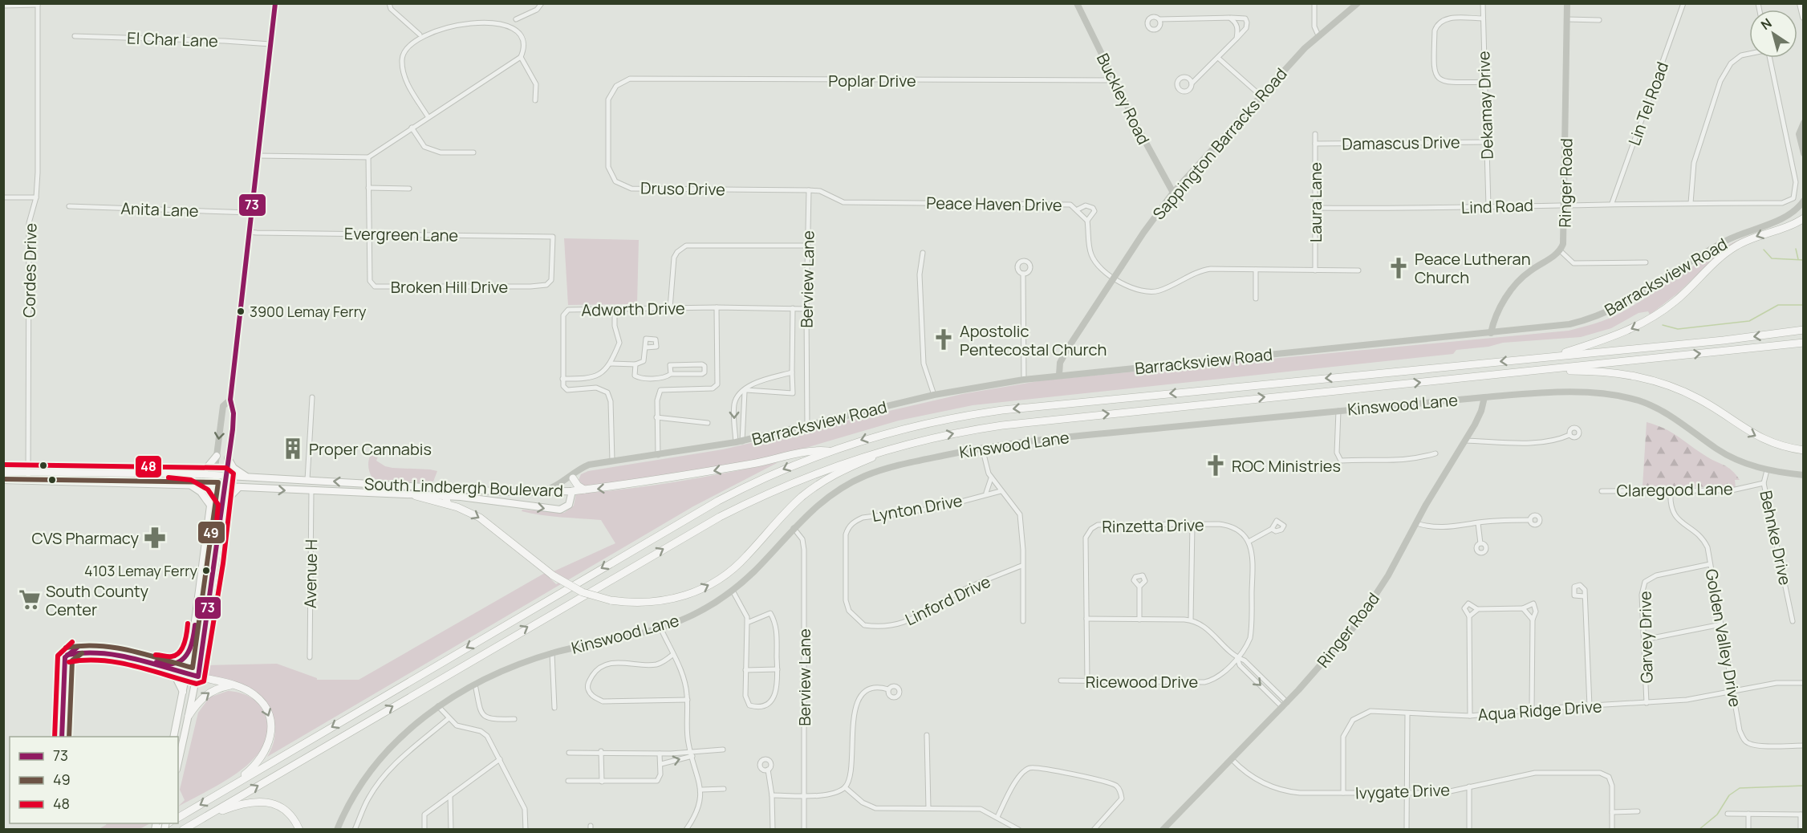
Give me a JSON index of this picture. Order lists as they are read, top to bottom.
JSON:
{
  "streets": {
    "main road": ["South Lindbergh Boulevard"],
    "street": [
      "El Char Lane",
      "Poplar Drive",
      "Buckley Road",
      "Lin Tel Road",
      "Dekamay Drive",
      "Damascus Drive",
      "Sappington Barracks Road",
      "Ringer Road",
      "Druso Drive",
      "Laura Lane",
      "Peace Haven Drive",
      "Lind Road",
      "Anita Lane",
      "Evergreen Lane",
      "Cordes Drive",
      "Barracksview Road",
      "Berview Lane",
      "Broken Hill Drive",
      "Adworth Drive",
      "Kinswood Lane",
      "Claregood Lane",
      "Lynton Drive",
      "Rinzetta Drive",
      "Behnke Drive",
      "Avenue H",
      "Linford Drive",
      "Garvey Drive",
      "Golden Valley Drive",
      "Ricewood Drive",
      "Aqua Ridge Drive",
      "Ivygate Drive"
    ]
  },
  "crossings": [
    ["Poplar Drive", "Buckley Road"],
    ["Poplar Drive", "Druso Drive"],
    ["Buckley Road", "Sappington Barracks Road"],
    ["Lin Tel Road", "Lind Road"],
    ["Dekamay Drive", "Damascus Drive"],
    ["Dekamay Drive", "Lind Road"],
    ["Damascus Drive", "Laura Lane"],
    ["Sappington Barracks Road", "Barracksview Road"],
    ["Ringer Road", "Lind Road"],
    ["Ringer Road", "Barracksview Road"],
    ["Ringer Road", "Kinswood Lane"],
    ["Ringer Road", "Ivygate Drive"],
    ["Druso Drive", "Peace Haven Drive"],
    ["Druso Drive", "Berview Lane"],
    ["Laura Lane", "Lind Road"],
    ["Peace Haven Drive", "Berview Lane"],
    ["Evergreen Lane", "Broken Hill Drive"],
    ["Cordes Drive", "South Lindbergh Boulevard"],
    ["Barracksview Road", "Berview Lane"],
    ["Barracksview Road", "South Lindbergh Boulevard"],
    ["Berview Lane", "Adworth Drive"],
    ["Berview Lane", "Kinswood Lane"],
    ["South Lindbergh Boulevard", "Avenue H"],
    ["Claregood Lane", "Behnke Drive"],
    ["Claregood Lane", "Golden Valley Drive"],
    ["Lynton Drive", "Linford Drive"],
    ["Rinzetta Drive", "Ricewood Drive"],
    ["Garvey Drive", "Golden Valley Drive"],
    ["Garvey Drive", "Aqua Ridge Drive"],
    ["Golden Valley Drive", "Aqua Ridge Drive"],
    ["Aqua Ridge Drive", "Ivygate Drive"]
  ],
  "places": {
    "church": ["Peace Lutheran Church", "Apostolic Pentecostal Church", "ROC Ministries"],
    "other": ["3900 Lemay Ferry", "4103 Lemay Ferry"],
    "building": ["Proper Cannabis"],
    "pharmacy": ["CVS Pharmacy"],
    "supermarket": ["South County Center"]
  },
  "lines": ["transit line 73", "transit line 48", "transit line 49"],
  "legend": ["73", "49", "48"],
  "north": "top left"
}
